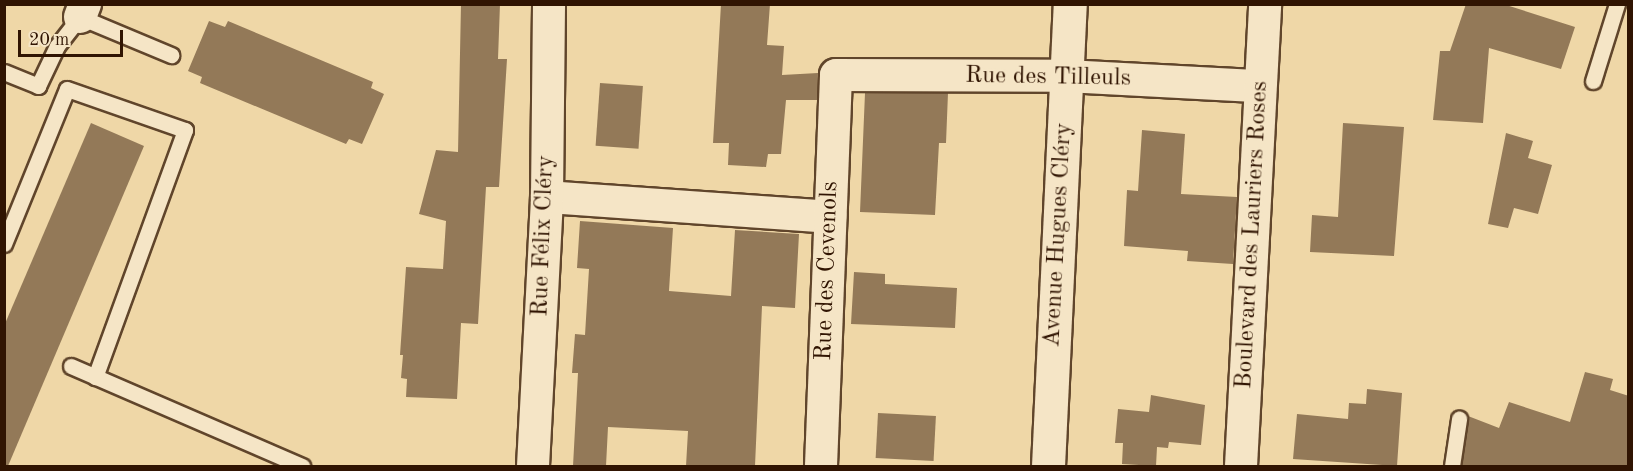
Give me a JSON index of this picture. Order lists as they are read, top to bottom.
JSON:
{
  "streets": {
    "street": [
      "Rue des Tilleuls",
      "Avenue Hugues Cléry",
      "Boulevard des Lauriers Roses",
      "Rue Félix Cléry",
      "Rue des Cevenols"
    ]
  },
  "crossings": [
    ["Rue des Tilleuls", "Avenue Hugues Cléry"],
    ["Rue des Tilleuls", "Boulevard des Lauriers Roses"],
    ["Rue des Tilleuls", "Rue des Cevenols"]
  ],
  "scale_bar": "20 m"
}
